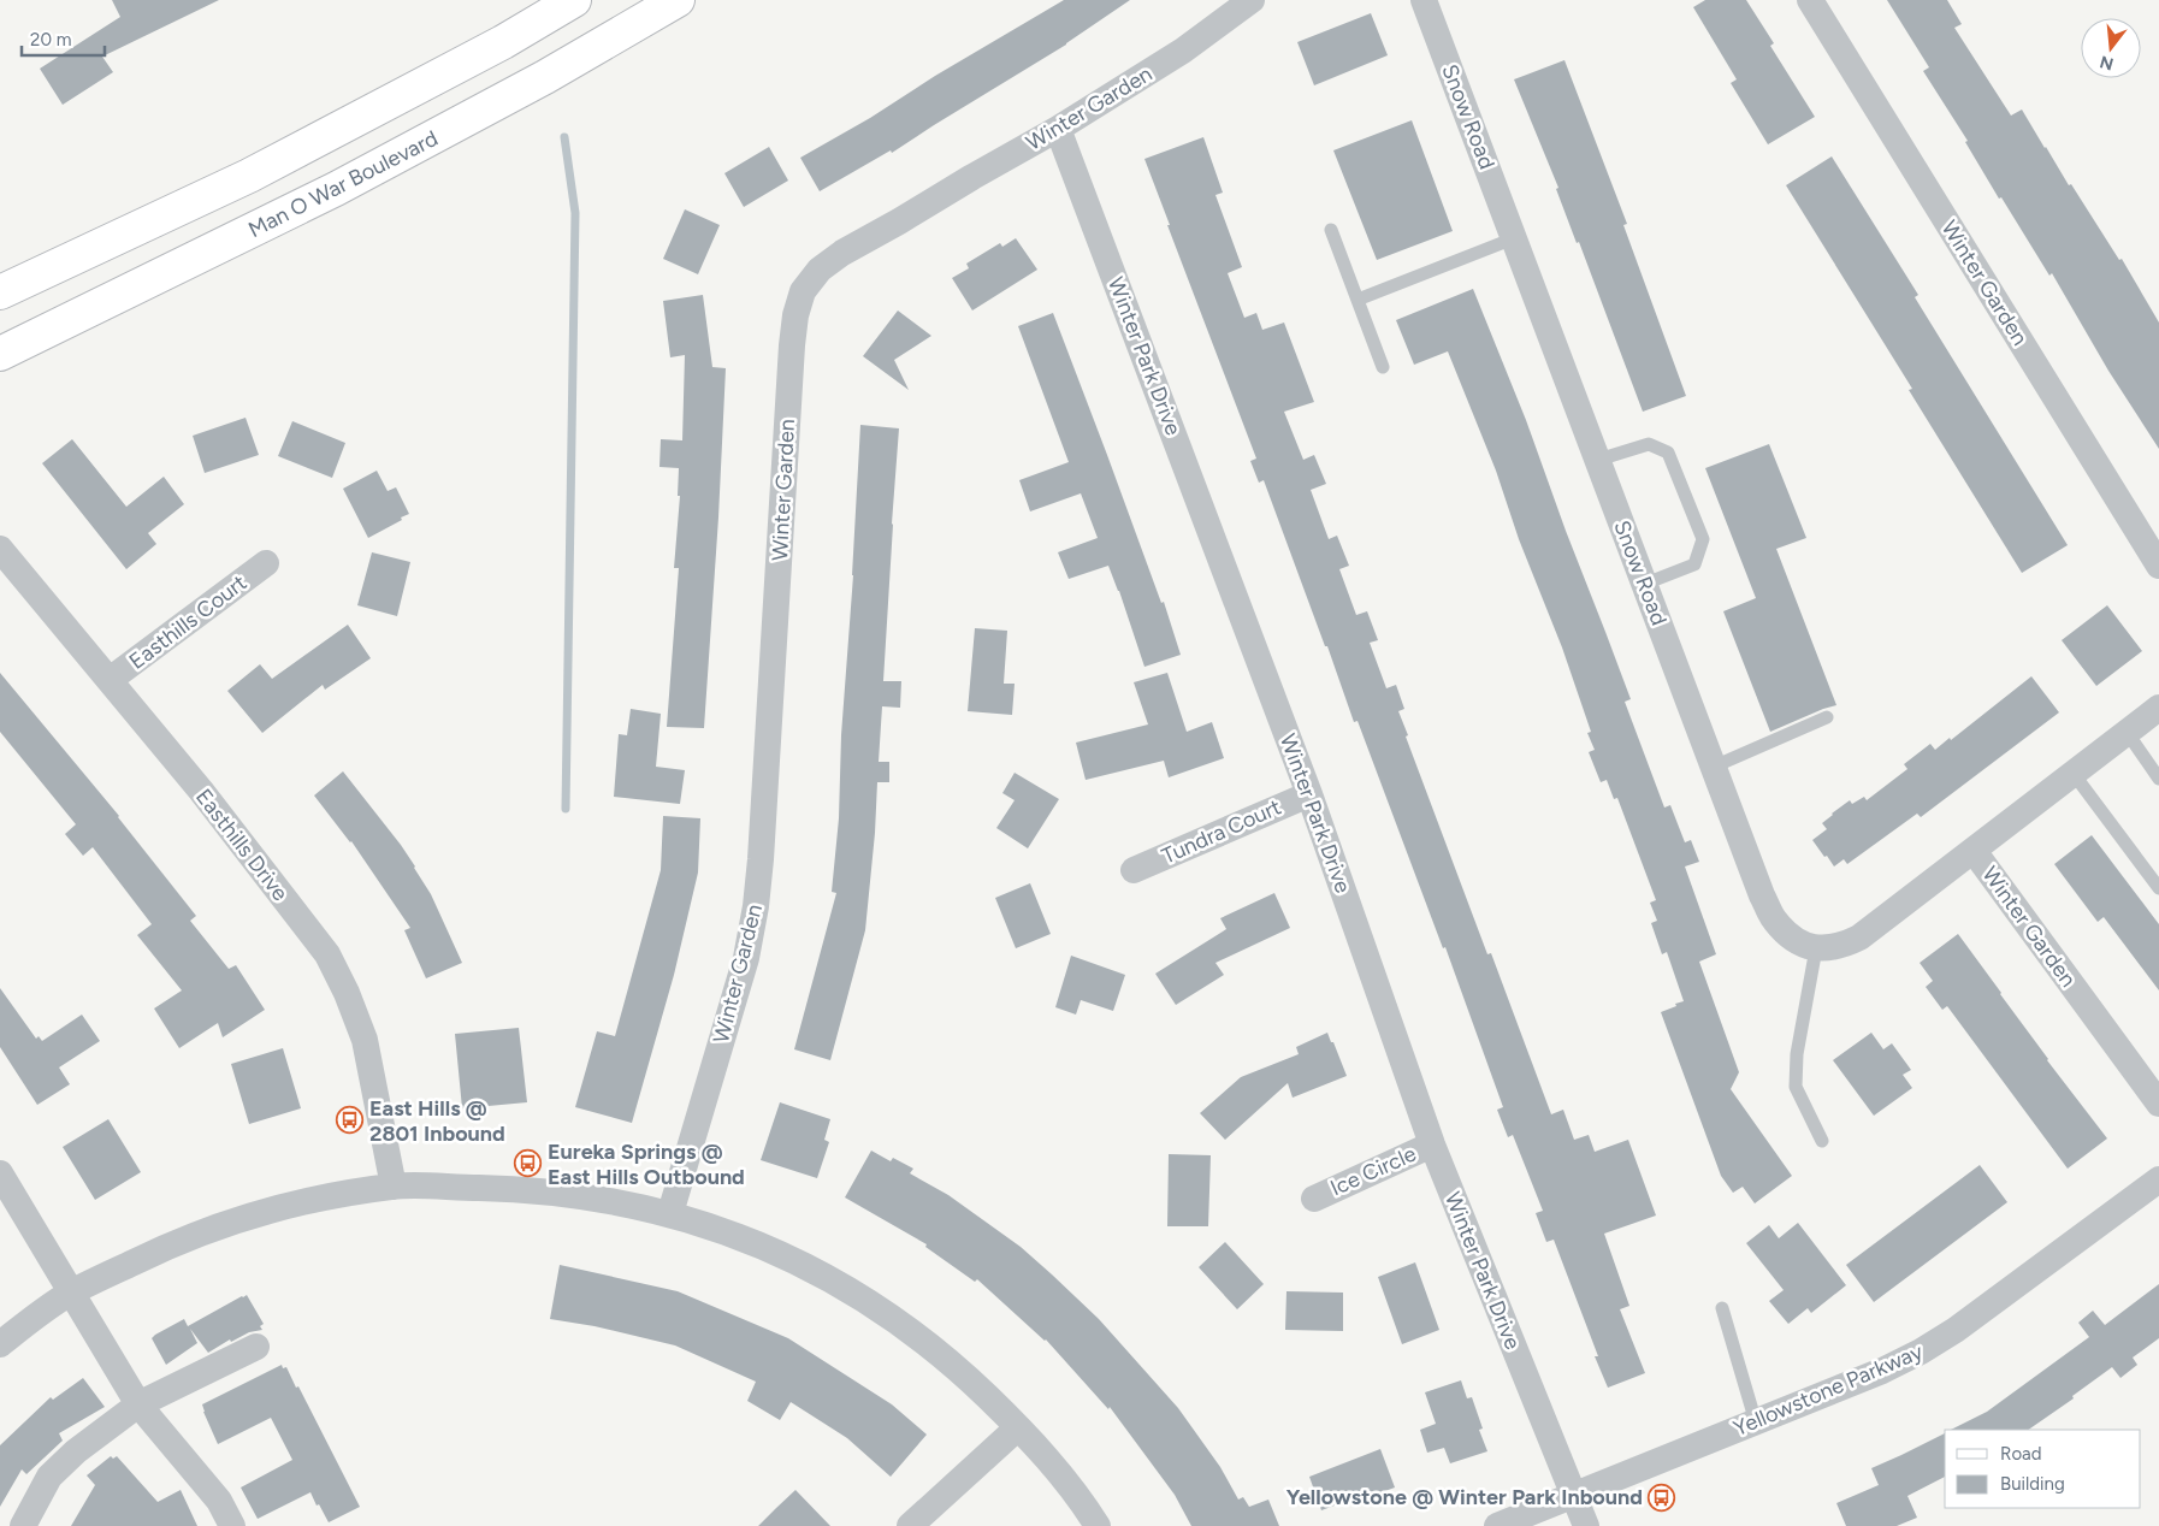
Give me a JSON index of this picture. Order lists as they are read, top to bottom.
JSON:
{
  "streets": {
    "main road": ["Man O War Boulevard"],
    "street": [
      "Winter Garden",
      "Snow Road",
      "Winter Park Drive",
      "Easthills Court",
      "Tundra Court",
      "Easthills Drive",
      "Ice Circle",
      "Yellowstone Parkway"
    ]
  },
  "crossings": [
    ["Winter Garden", "Winter Park Drive"],
    ["Winter Park Drive", "Tundra Court"],
    ["Winter Park Drive", "Ice Circle"],
    ["Winter Park Drive", "Yellowstone Parkway"],
    ["Easthills Court", "Easthills Drive"]
  ],
  "places": {
    "bus stop": ["East Hills @ 2801 Inbound", "Eureka Springs @ East Hills Outbound", "Yellowstone @ Winter Park Inbound"]
  },
  "legend": ["Road", "Building"],
  "scale_bar": "20 m",
  "north": "bottom"
}
